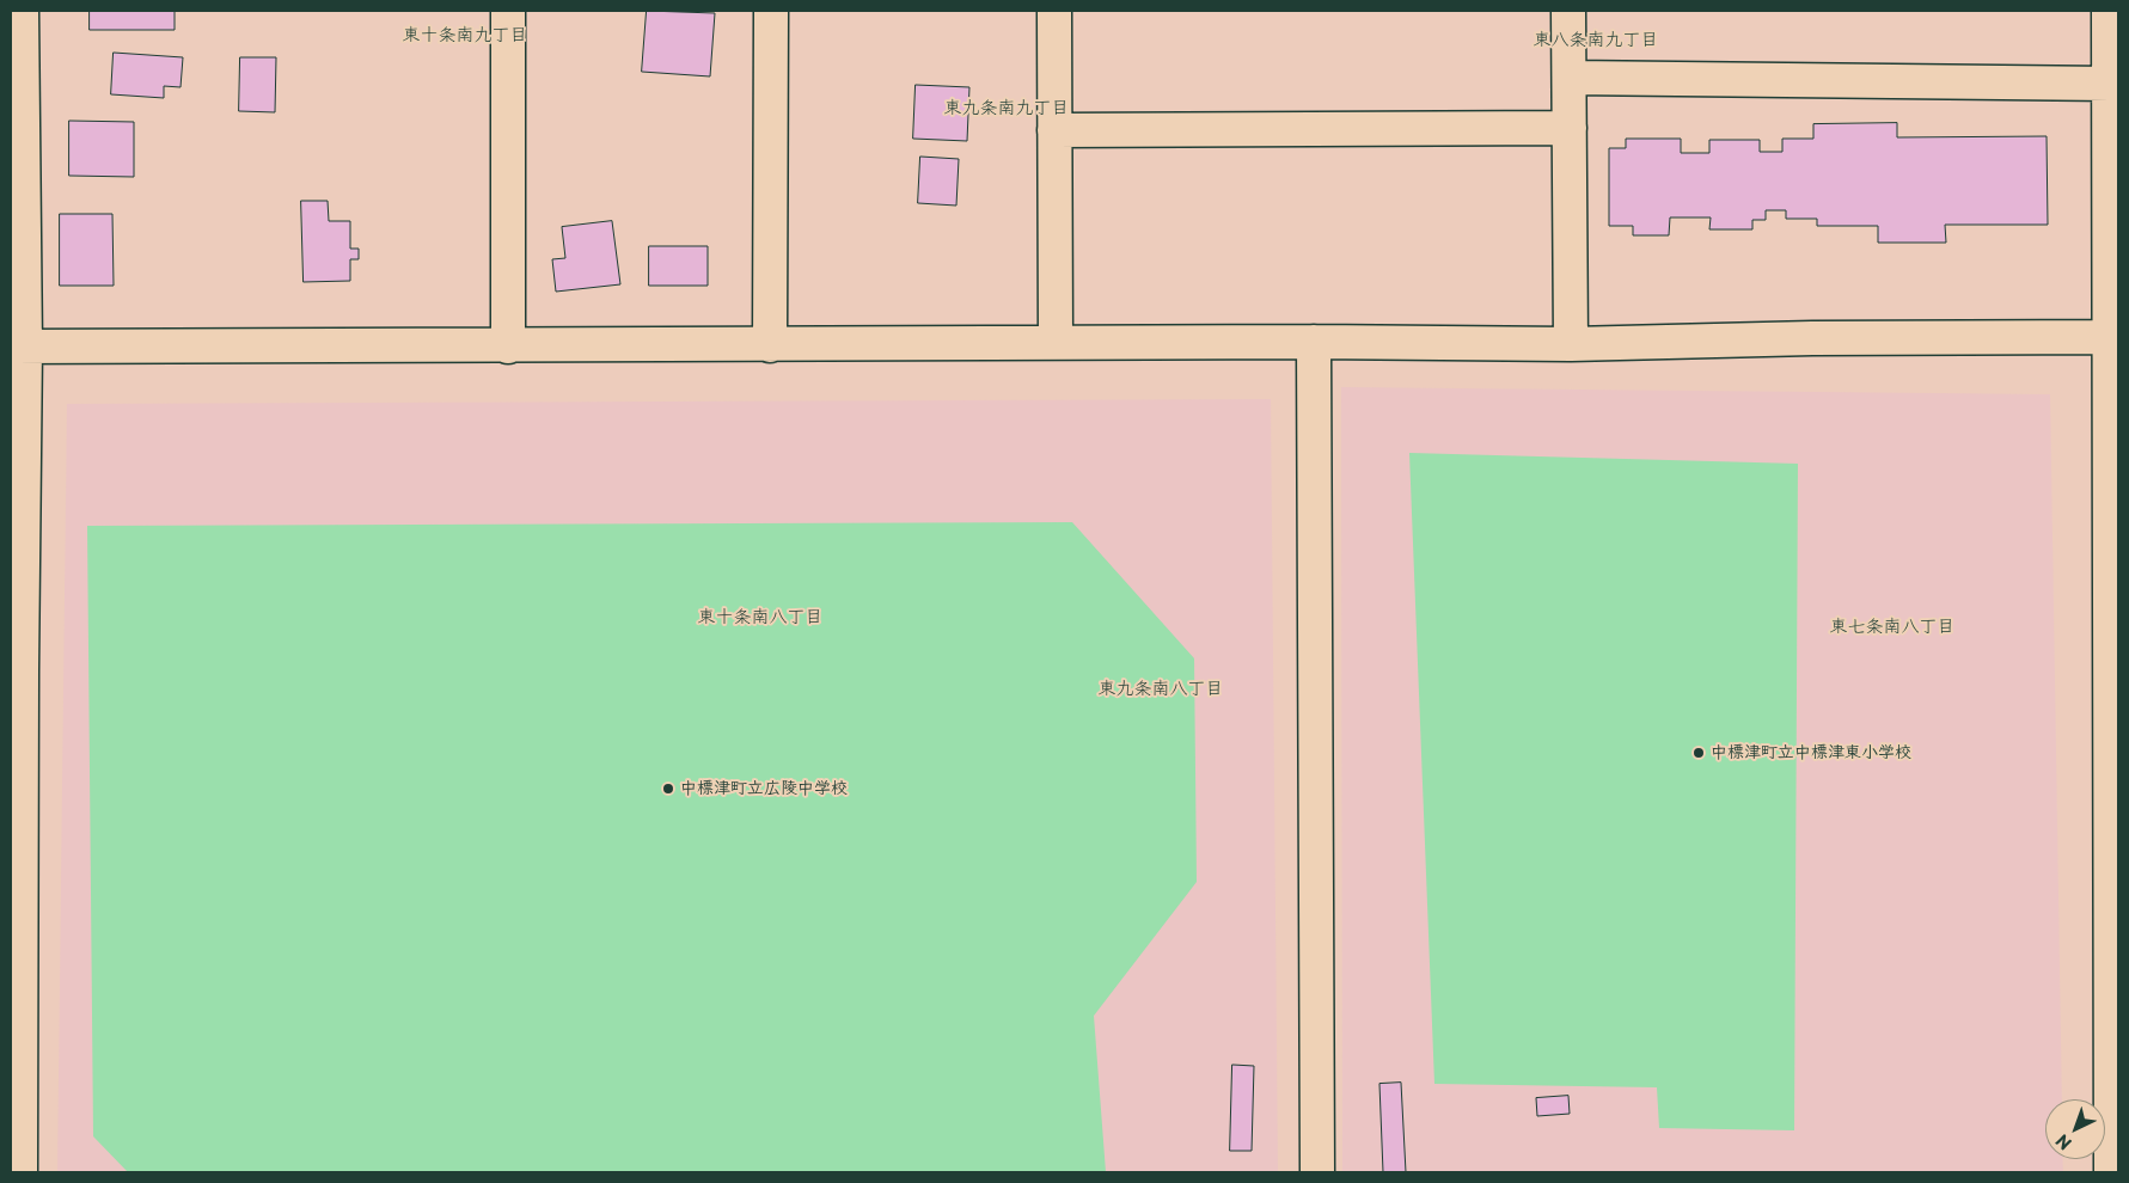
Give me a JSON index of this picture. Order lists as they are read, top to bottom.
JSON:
{
  "districts": [
    "東十条南九丁目",
    "東八条南九丁目",
    "東九条南九丁目",
    "東十条南八丁目",
    "東七条南八丁目",
    "東九条南八丁目"
  ],
  "places": ["中標津町立中標津東小学校", "中標津町立広陵中学校"],
  "north": "bottom left"
}
